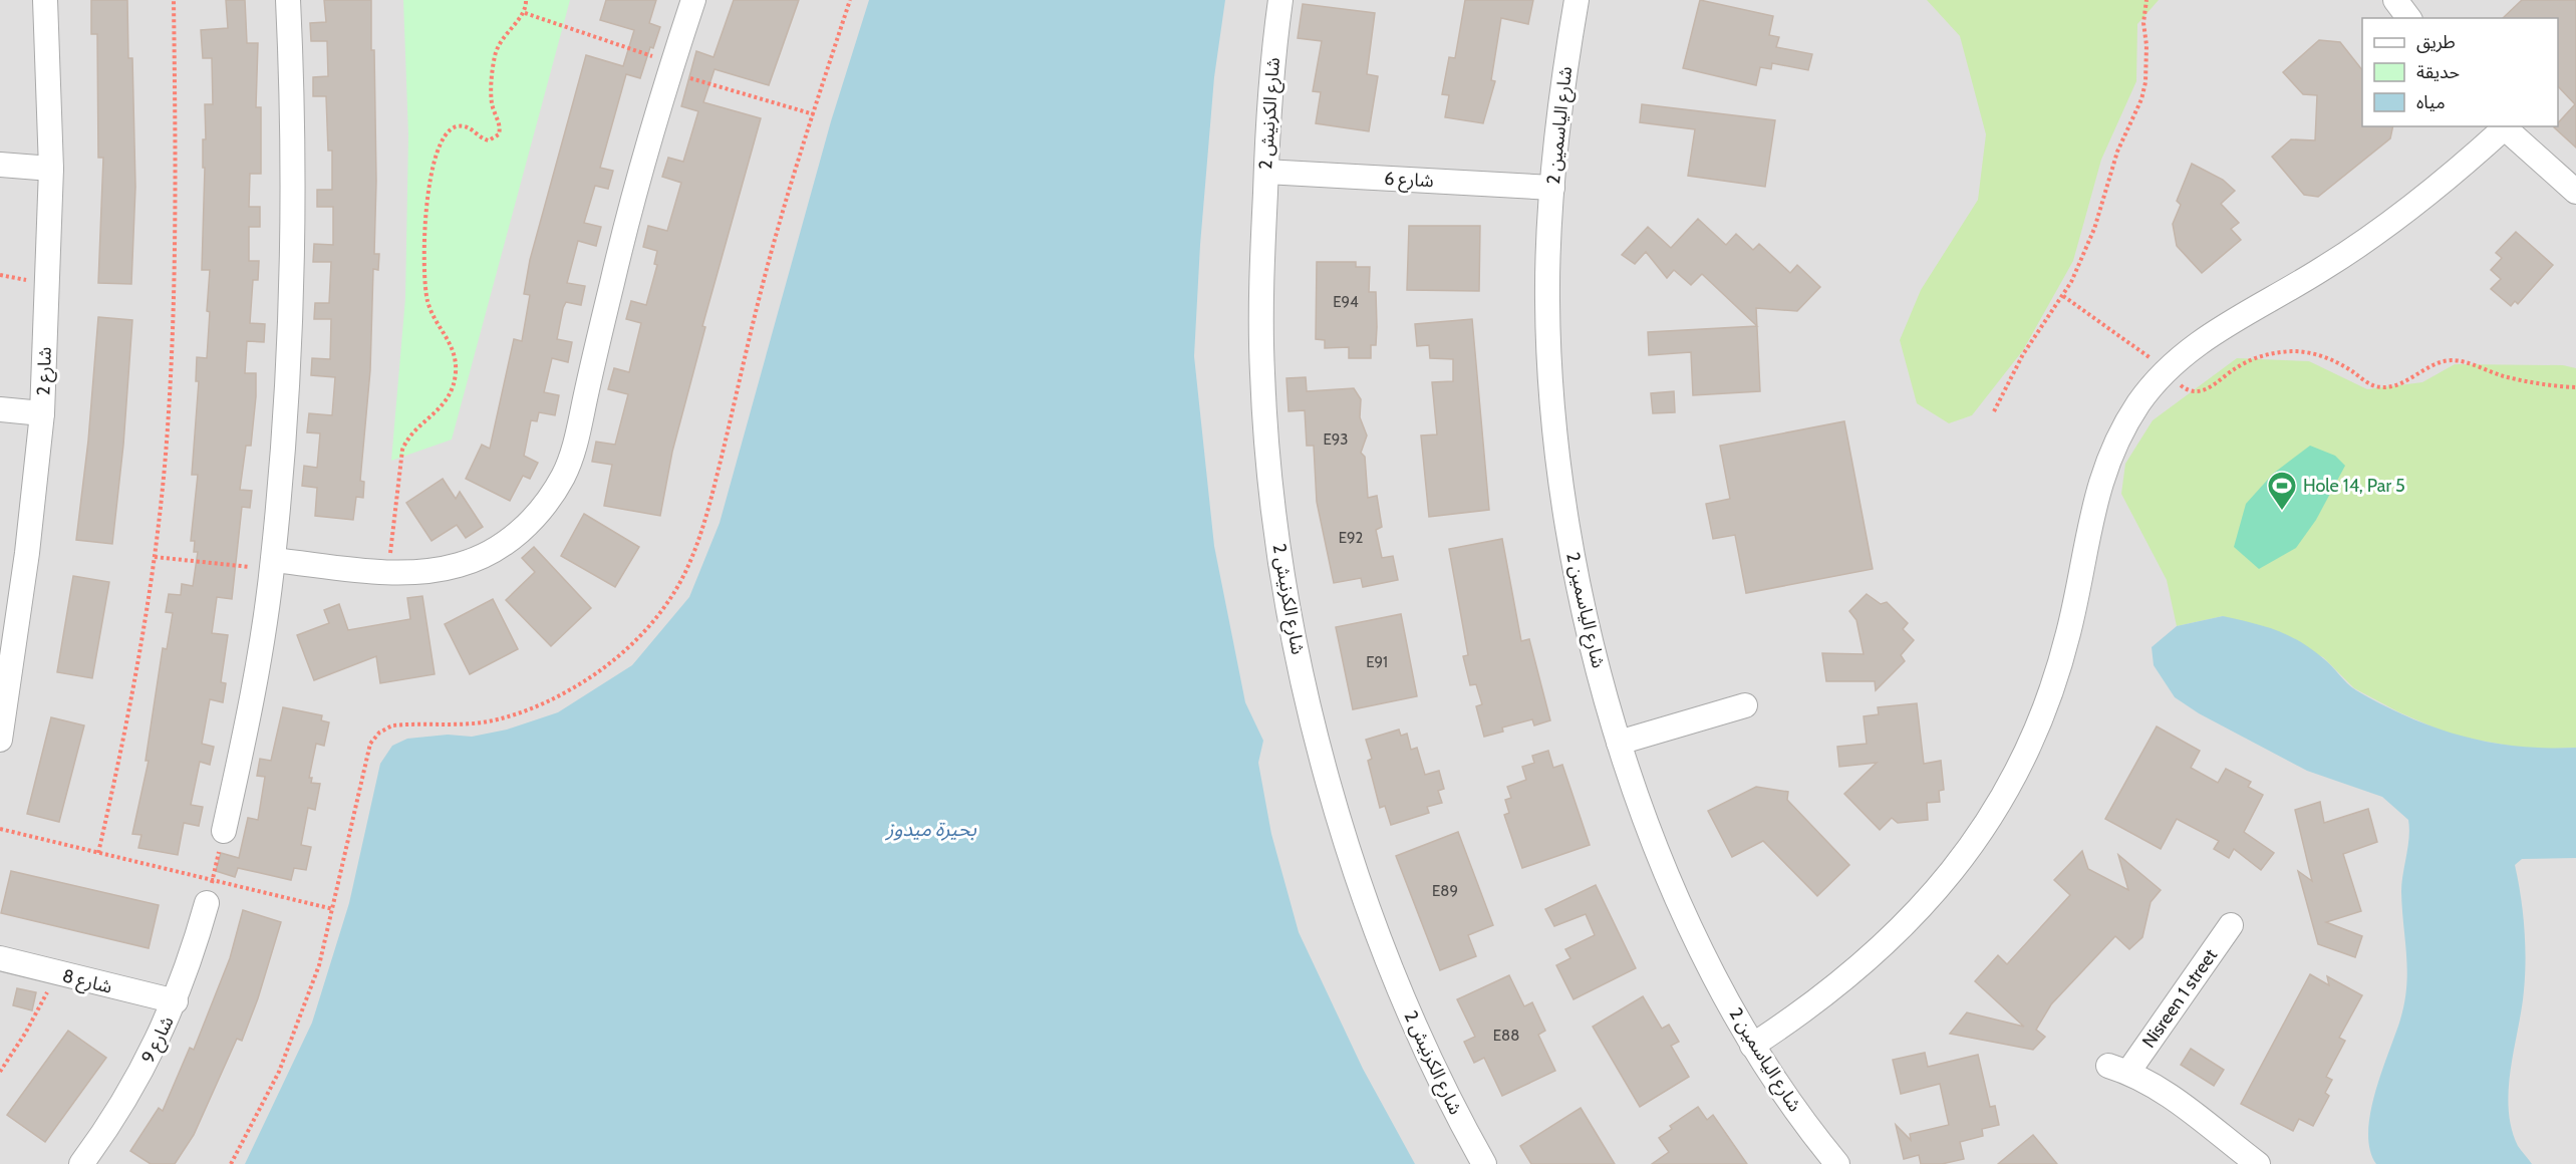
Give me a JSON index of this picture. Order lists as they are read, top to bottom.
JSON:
{
  "streets": {
    "street": [
      "شارع الكرنيش 2",
      "شارع الياسمين 2",
      "شارع 6",
      "شارع 2",
      "شارع 8",
      "Nisreen 1 street",
      "شارع 9"
    ]
  },
  "crossings": [
    ["شارع الكرنيش 2", "شارع 6"],
    ["شارع الياسمين 2", "شارع 6"],
    ["شارع 8", "شارع 9"]
  ],
  "water": ["بحيرة ميدوز"],
  "places": {
    "sports": ["Hole 14, Par 5"]
  },
  "house_numbers": [
    "E94",
    "E93",
    "E92",
    "E91",
    "E89",
    "E88"
  ],
  "legend": ["طريق", "حديقة", "مياه"]
}
